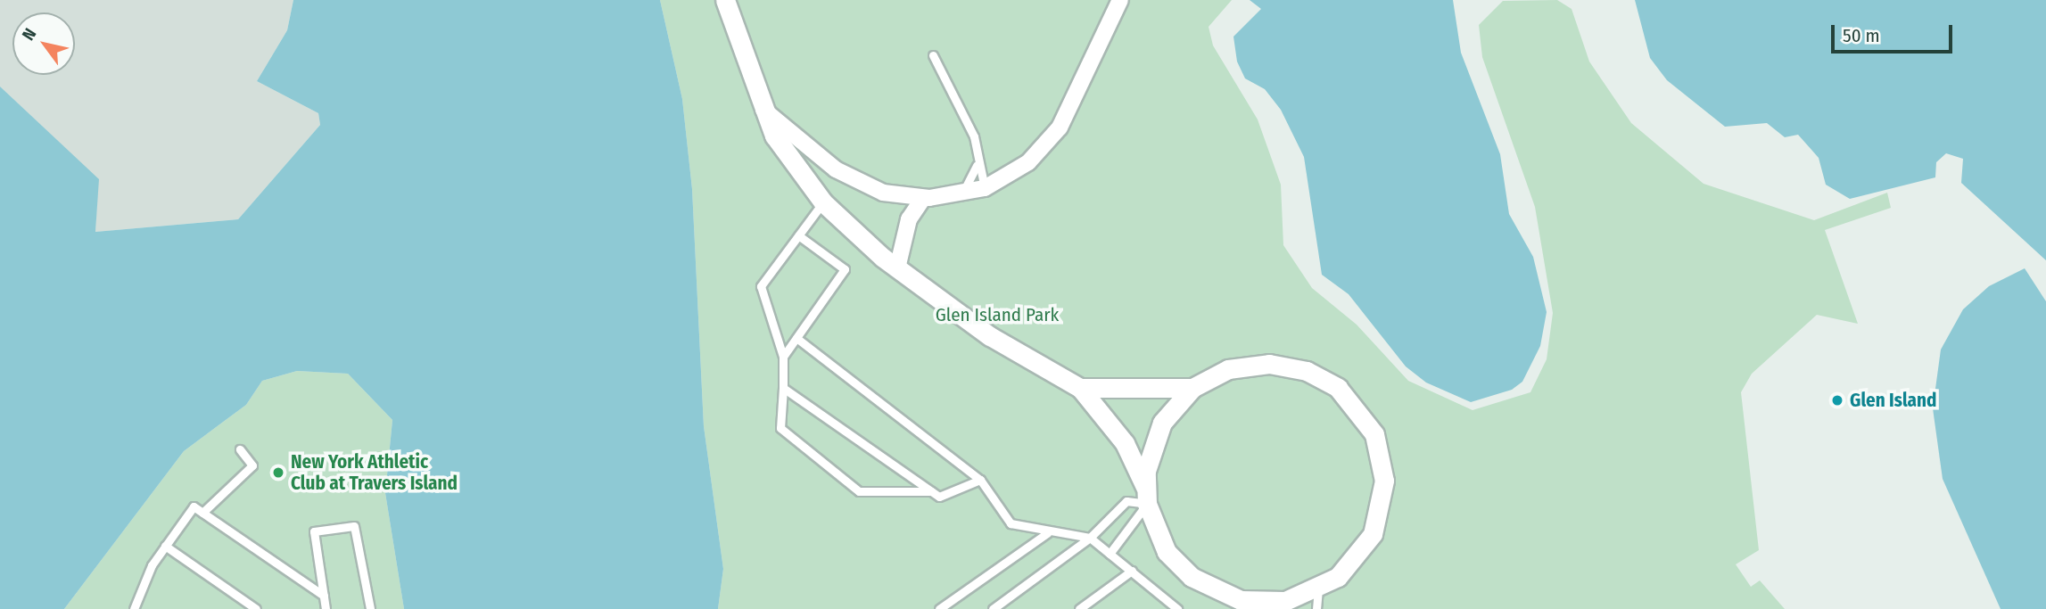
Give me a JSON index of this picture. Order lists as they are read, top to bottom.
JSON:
{
  "parks": ["Glen Island Park"],
  "places": ["Glen Island", "New York Athletic Club at Travers Island"],
  "scale_bar": "50 m",
  "north": "top left"
}
